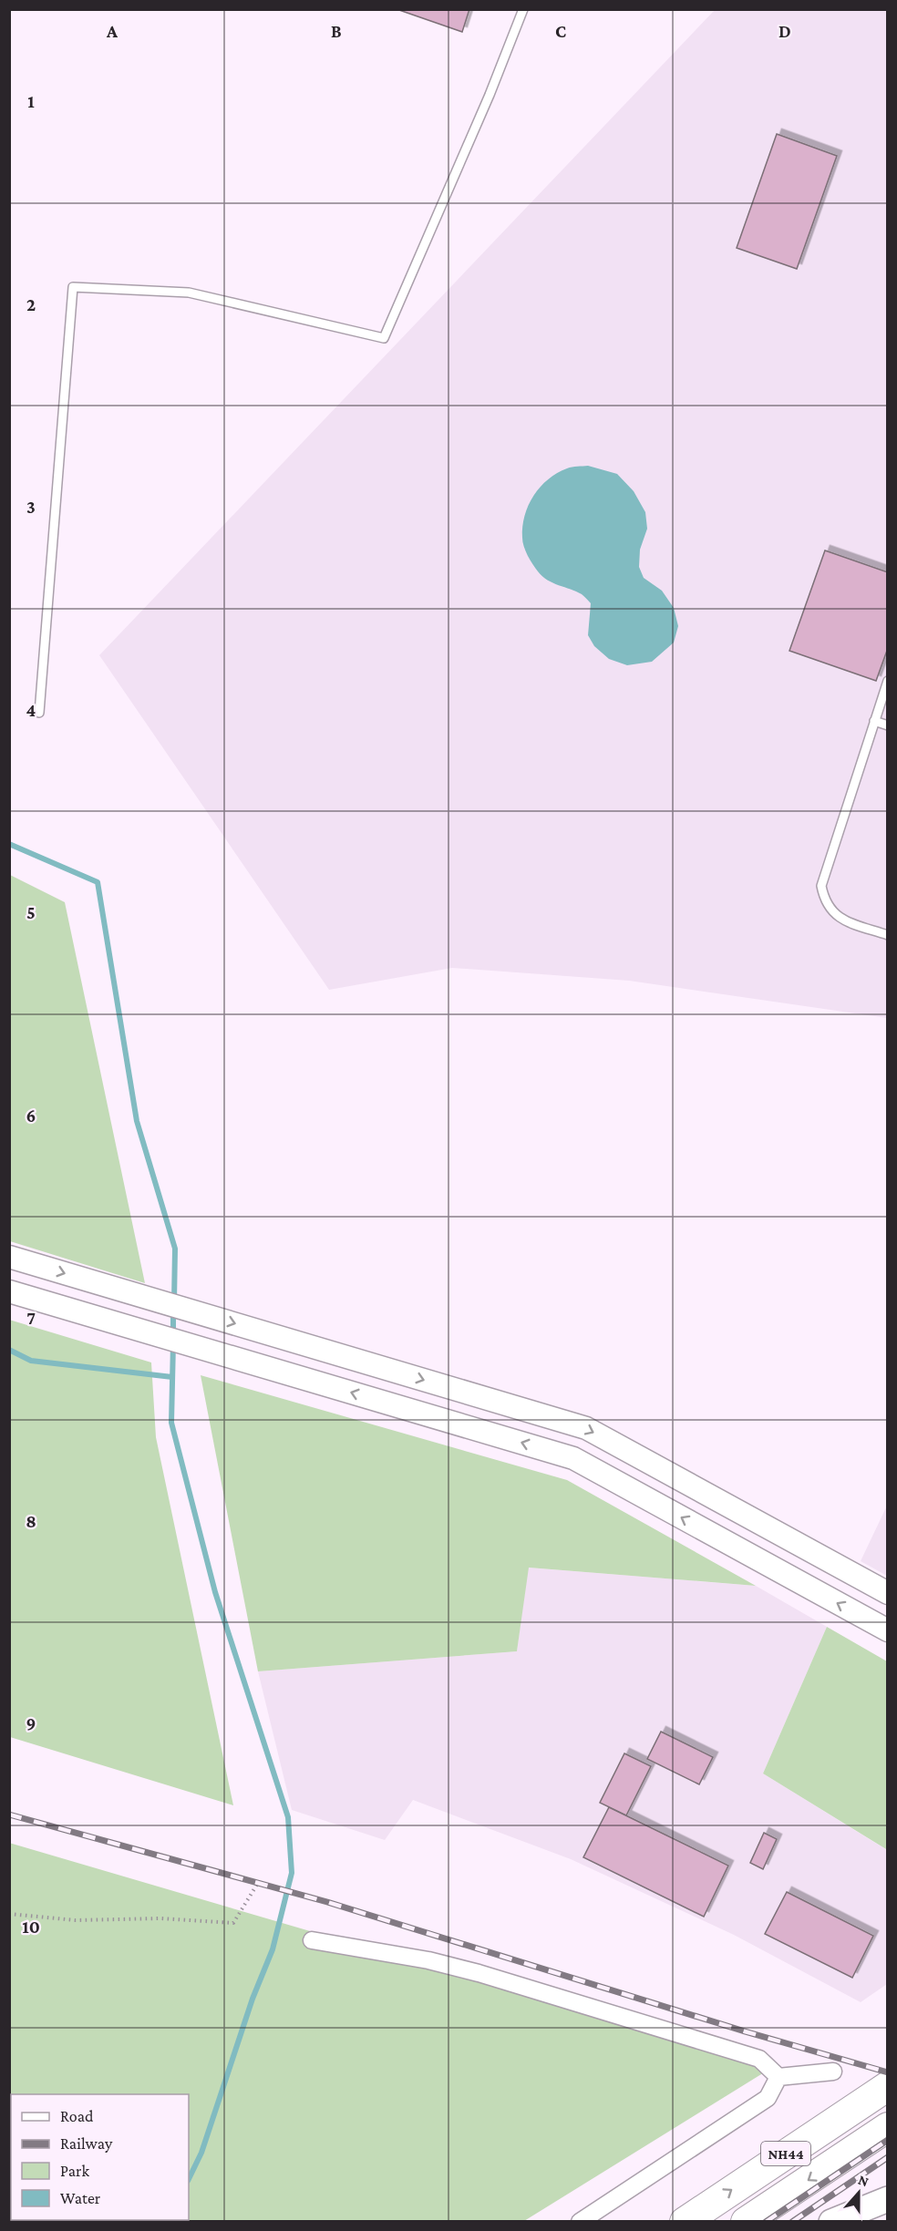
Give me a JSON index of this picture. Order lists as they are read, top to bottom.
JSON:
{
  "streets": {
    "highway": ["NH44"]
  },
  "legend": [
    "Road",
    "Railway",
    "Park",
    "Water"
  ],
  "north": "top",
  "grid": {
    "columns": [
      "A",
      "B",
      "C",
      "D"
    ],
    "rows": [
      "1",
      "2",
      "3",
      "4",
      "5",
      "6",
      "7",
      "8",
      "9",
      "10"
    ]
  }
}
